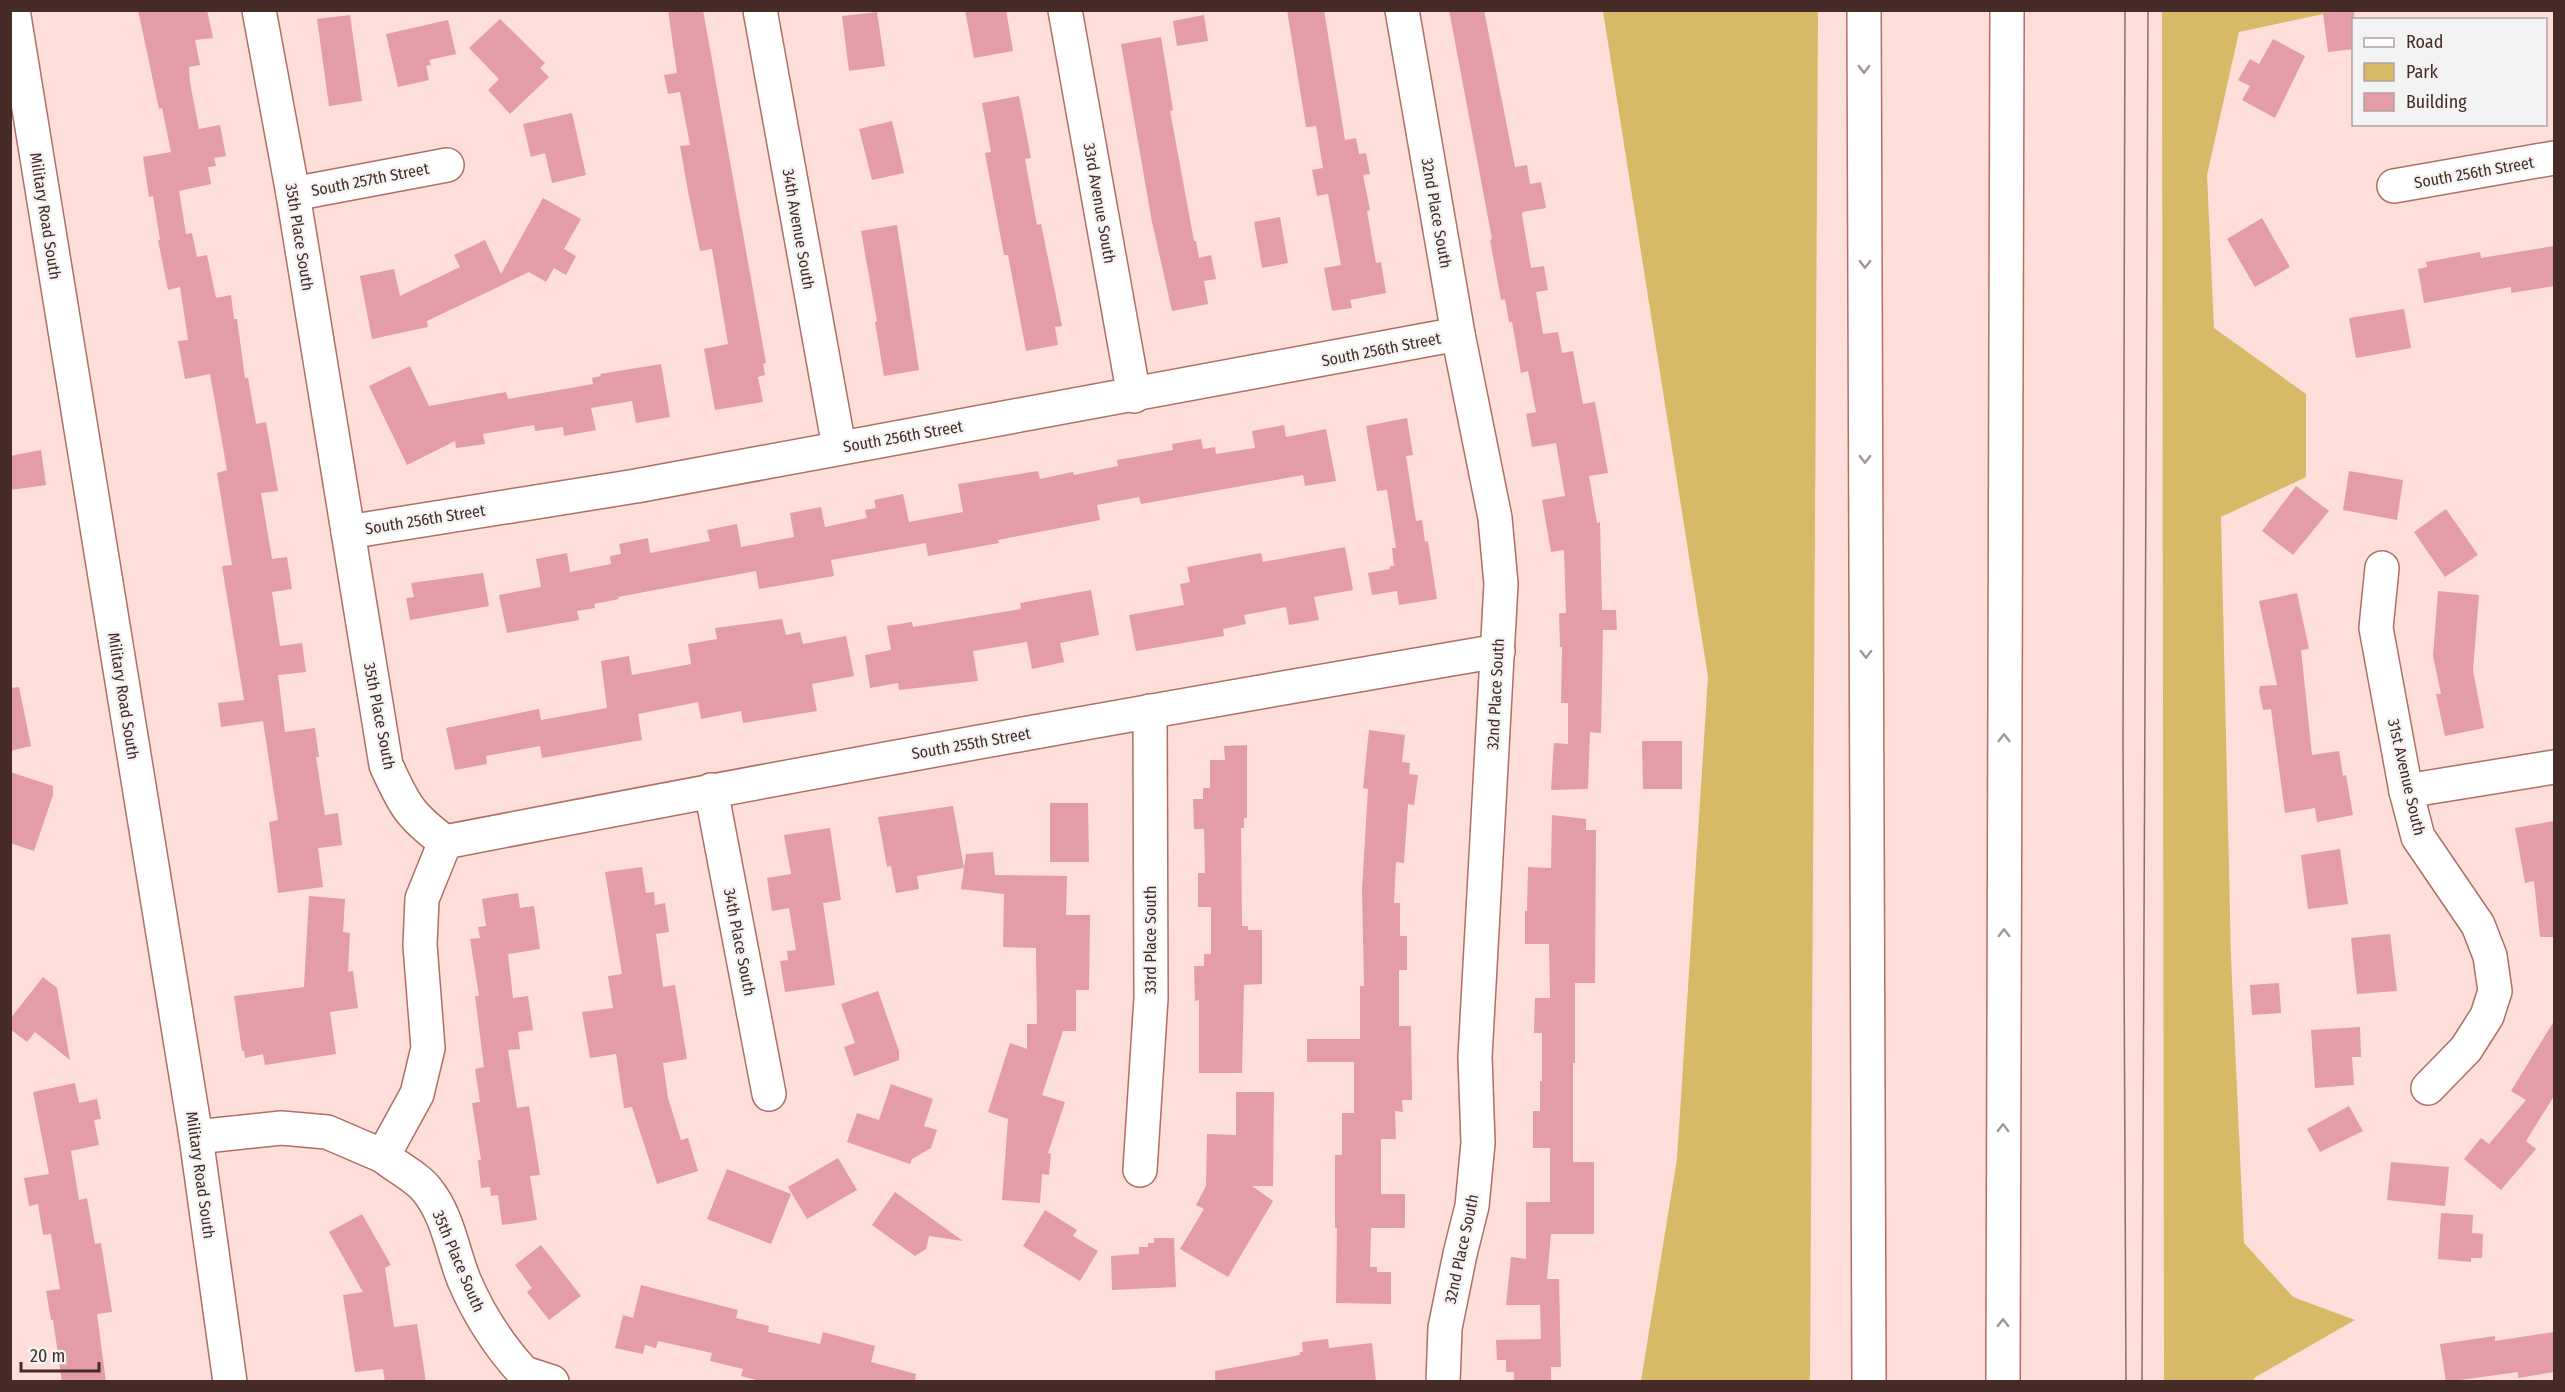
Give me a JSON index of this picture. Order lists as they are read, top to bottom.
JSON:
{
  "streets": {
    "main road": [
      "South 256th Street",
      "South 257th Street",
      "33rd Avenue South",
      "32nd Place South",
      "Military Road South",
      "34th Avenue South",
      "35th Place South",
      "South 255th Street",
      "31st Avenue South",
      "33rd Place South",
      "34th Place South"
    ]
  },
  "crossings": [
    ["South 256th Street", "33rd Avenue South"],
    ["South 256th Street", "32nd Place South"],
    ["South 256th Street", "34th Avenue South"],
    ["South 256th Street", "35th Place South"],
    ["South 257th Street", "35th Place South"],
    ["32nd Place South", "South 255th Street"],
    ["Military Road South", "35th Place South"],
    ["35th Place South", "South 255th Street"],
    ["South 255th Street", "33rd Place South"],
    ["South 255th Street", "34th Place South"]
  ],
  "legend": ["Road", "Park", "Building"],
  "scale_bar": "20 m"
}
